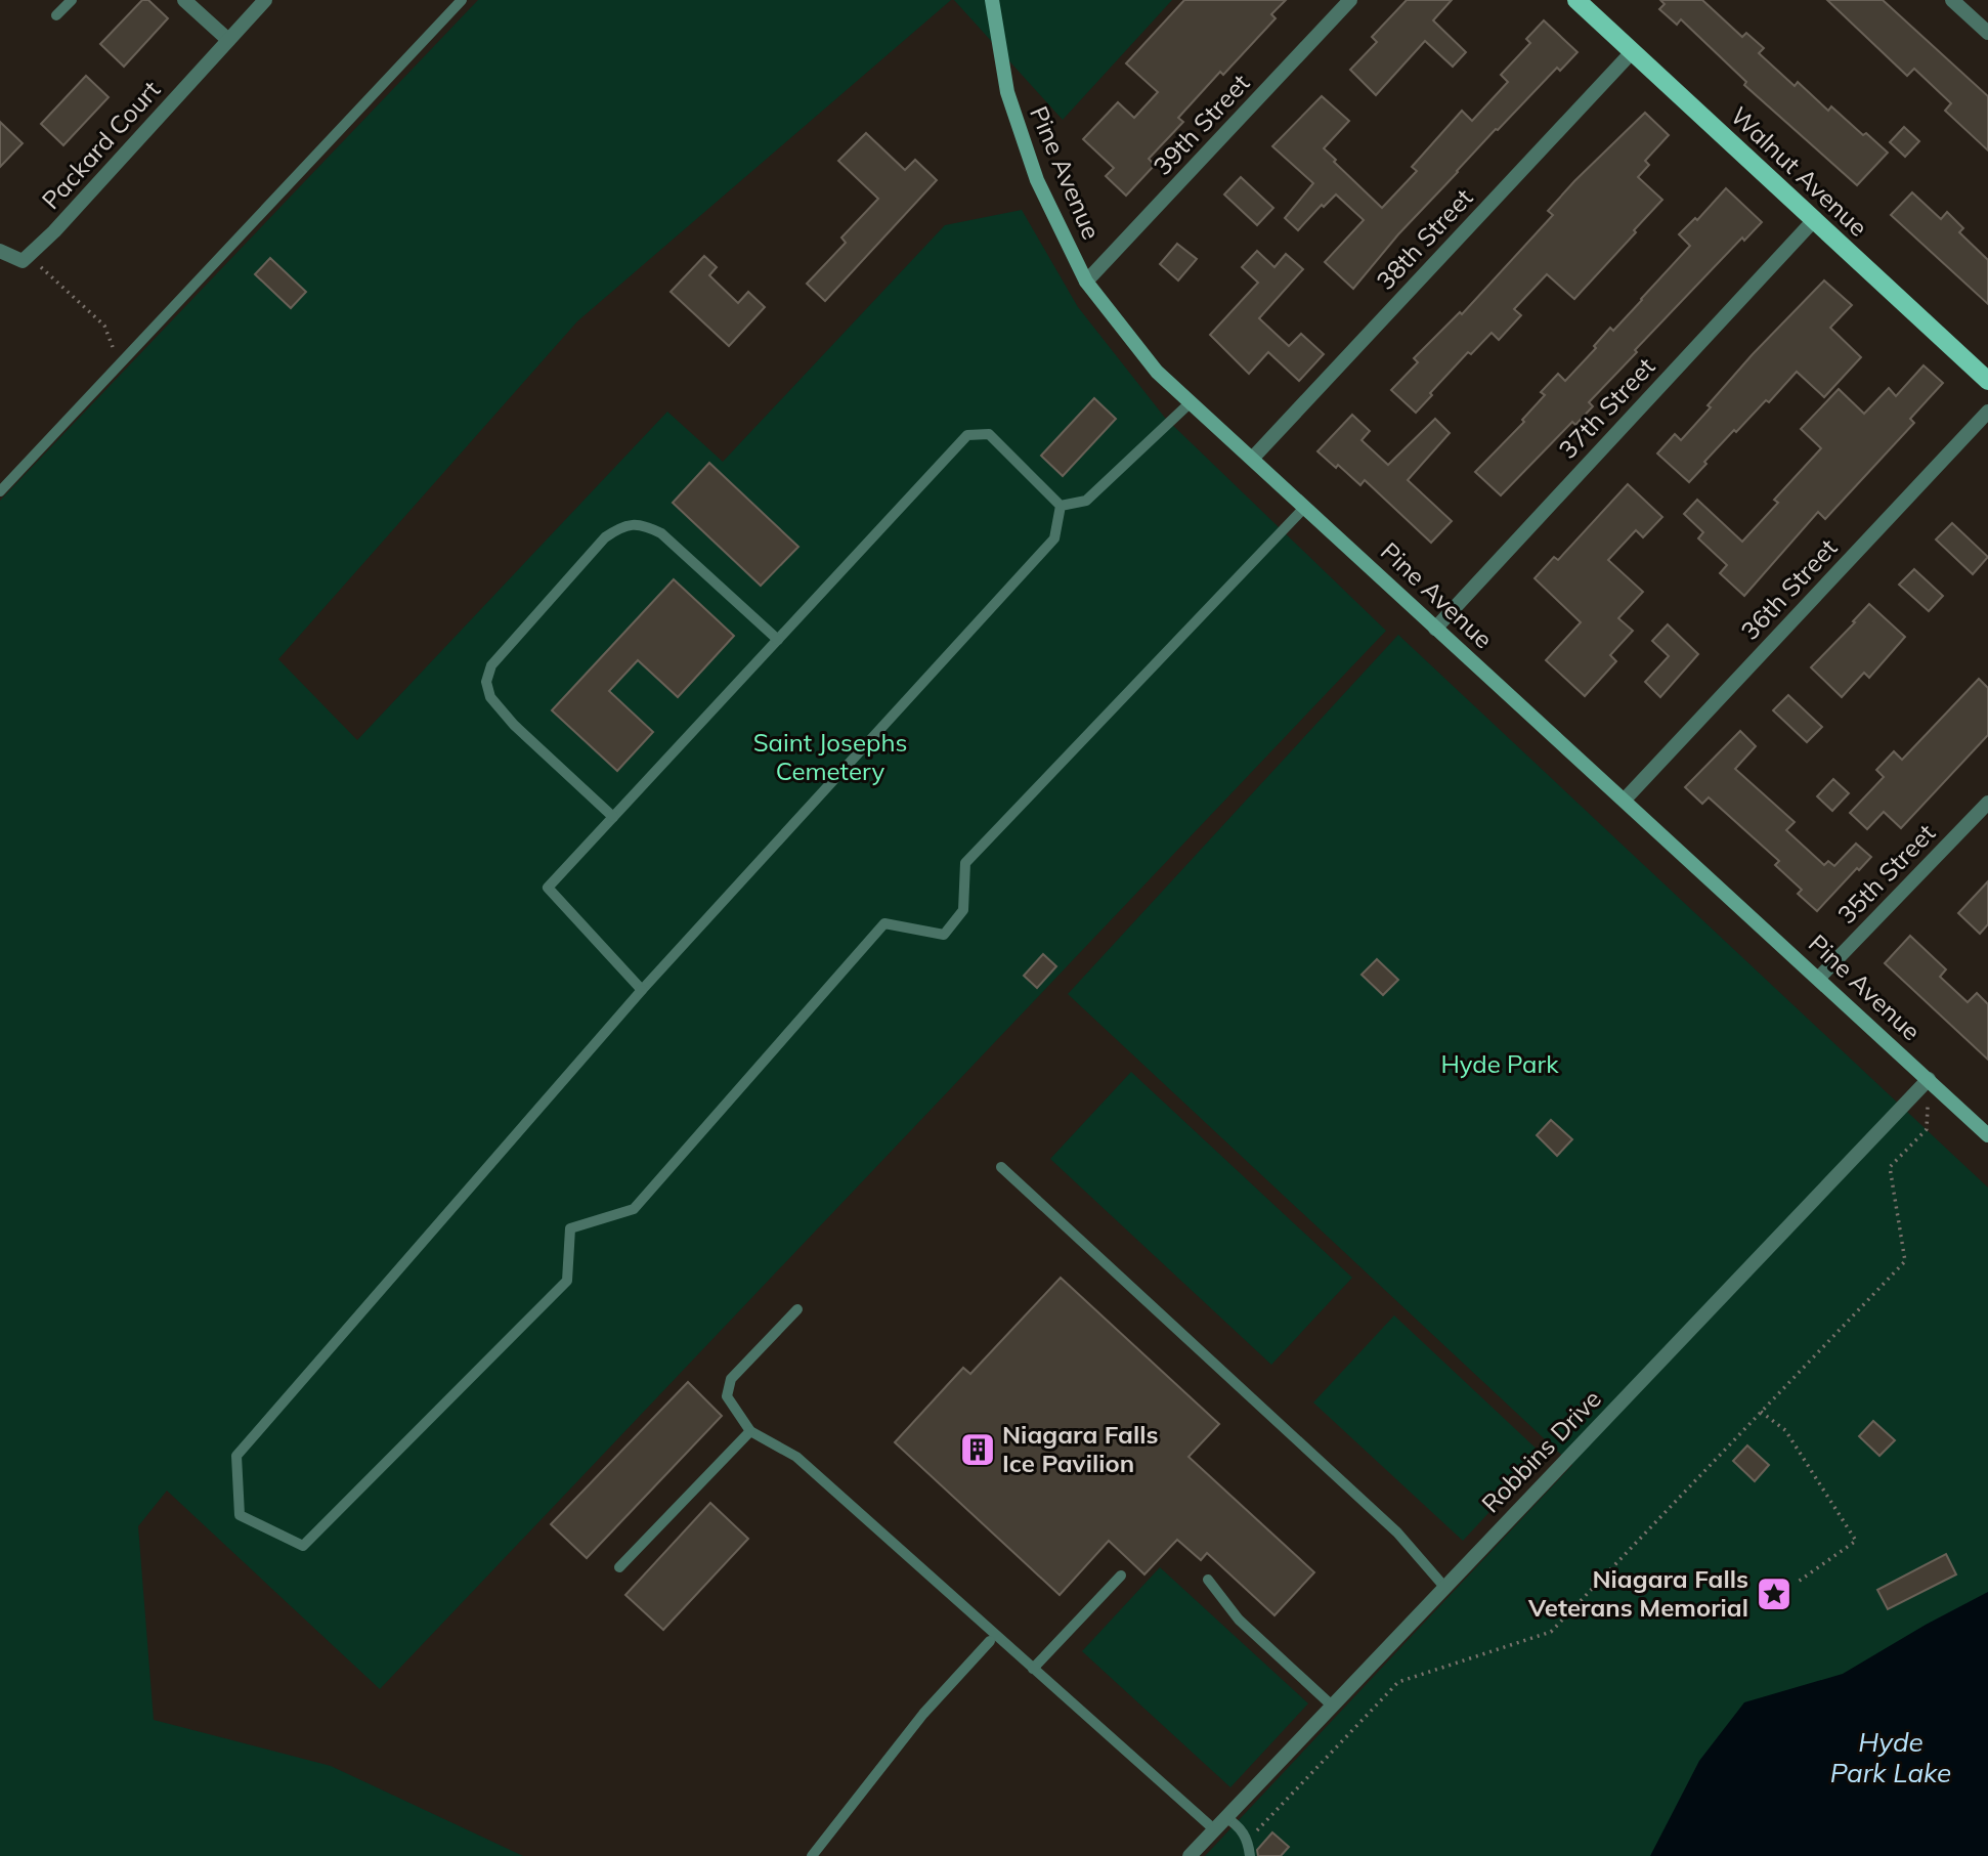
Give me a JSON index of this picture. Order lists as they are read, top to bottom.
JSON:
{
  "streets": {
    "main road": ["Walnut Avenue", "Pine Avenue"],
    "street": [
      "39th Street",
      "Packard Court",
      "38th Street",
      "37th Street",
      "36th Street",
      "35th Street",
      "Robbins Drive"
    ]
  },
  "crossings": [
    ["39th Street", "Pine Avenue"],
    ["Walnut Avenue", "38th Street"],
    ["Walnut Avenue", "37th Street"],
    ["Pine Avenue", "38th Street"],
    ["Pine Avenue", "37th Street"],
    ["Pine Avenue", "36th Street"],
    ["Pine Avenue", "35th Street"],
    ["Pine Avenue", "Robbins Drive"]
  ],
  "water": ["Hyde Park Lake"],
  "parks": ["Saint Josephs Cemetery", "Hyde Park"],
  "places": {
    "building": ["Niagara Falls Ice Pavilion"],
    "place": ["Niagara Falls Veterans Memorial"]
  }
}
